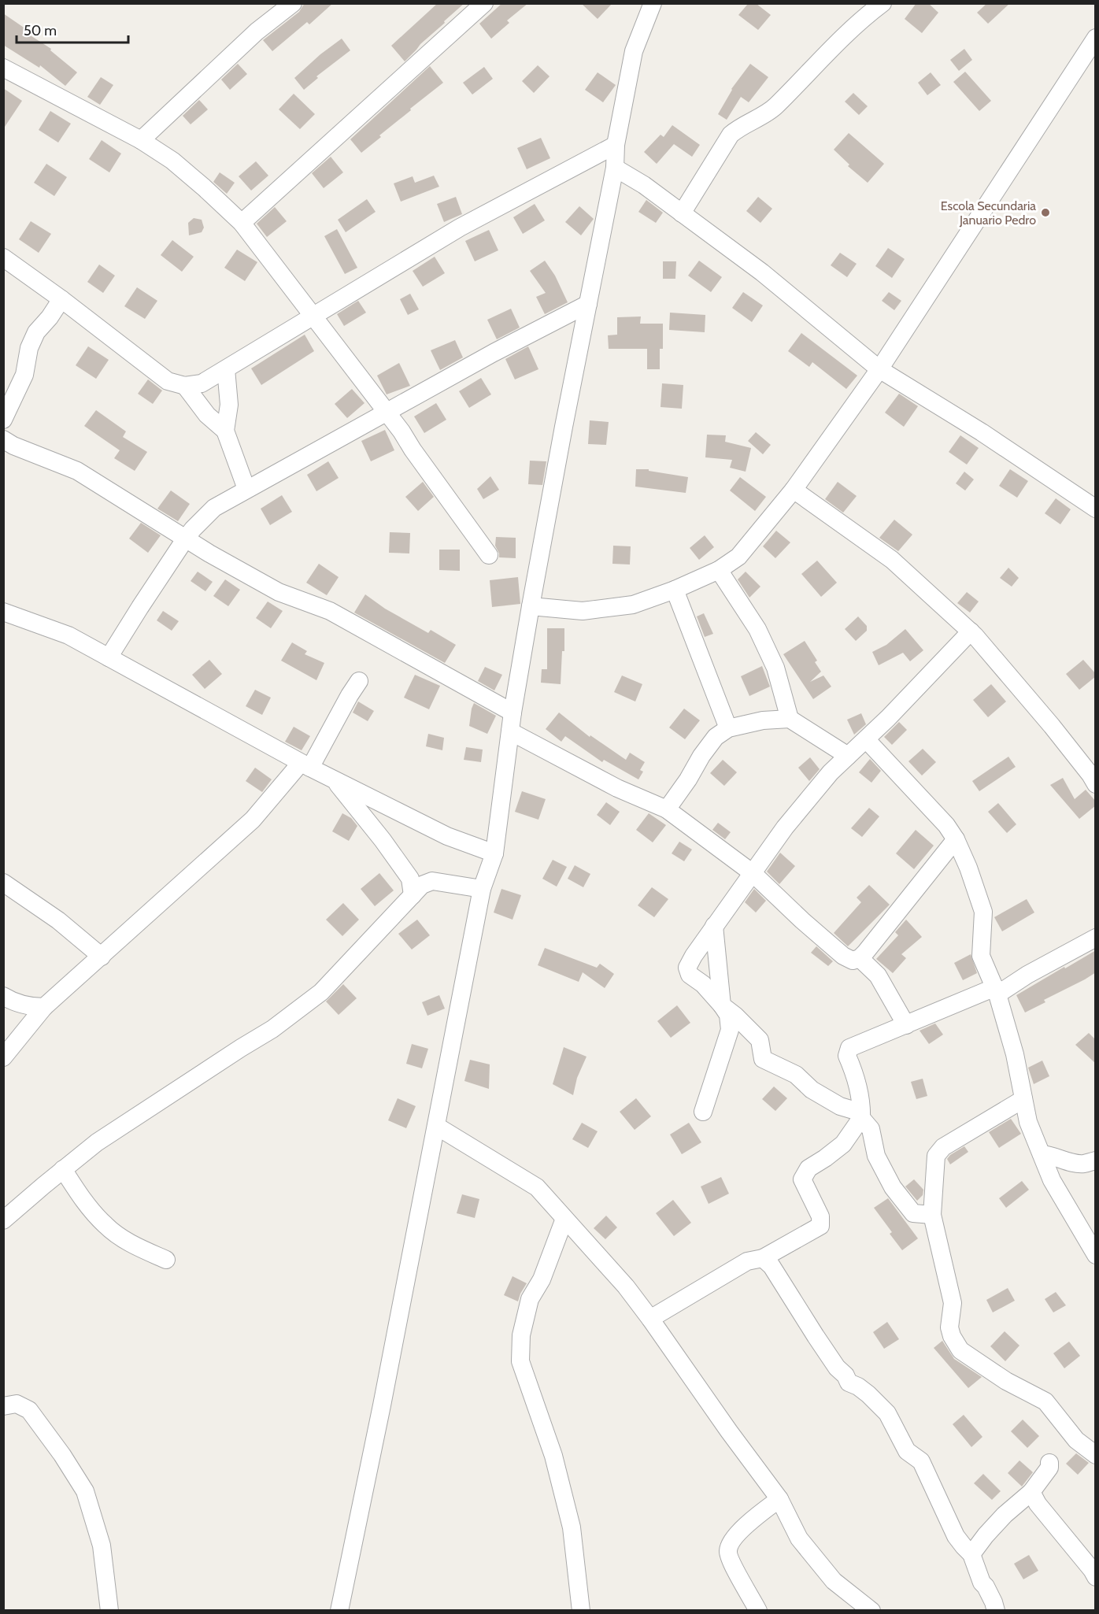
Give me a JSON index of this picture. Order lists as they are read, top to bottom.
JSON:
{
  "places": ["Escola Secundaria Januario Pedro"],
  "scale_bar": "50 m"
}
